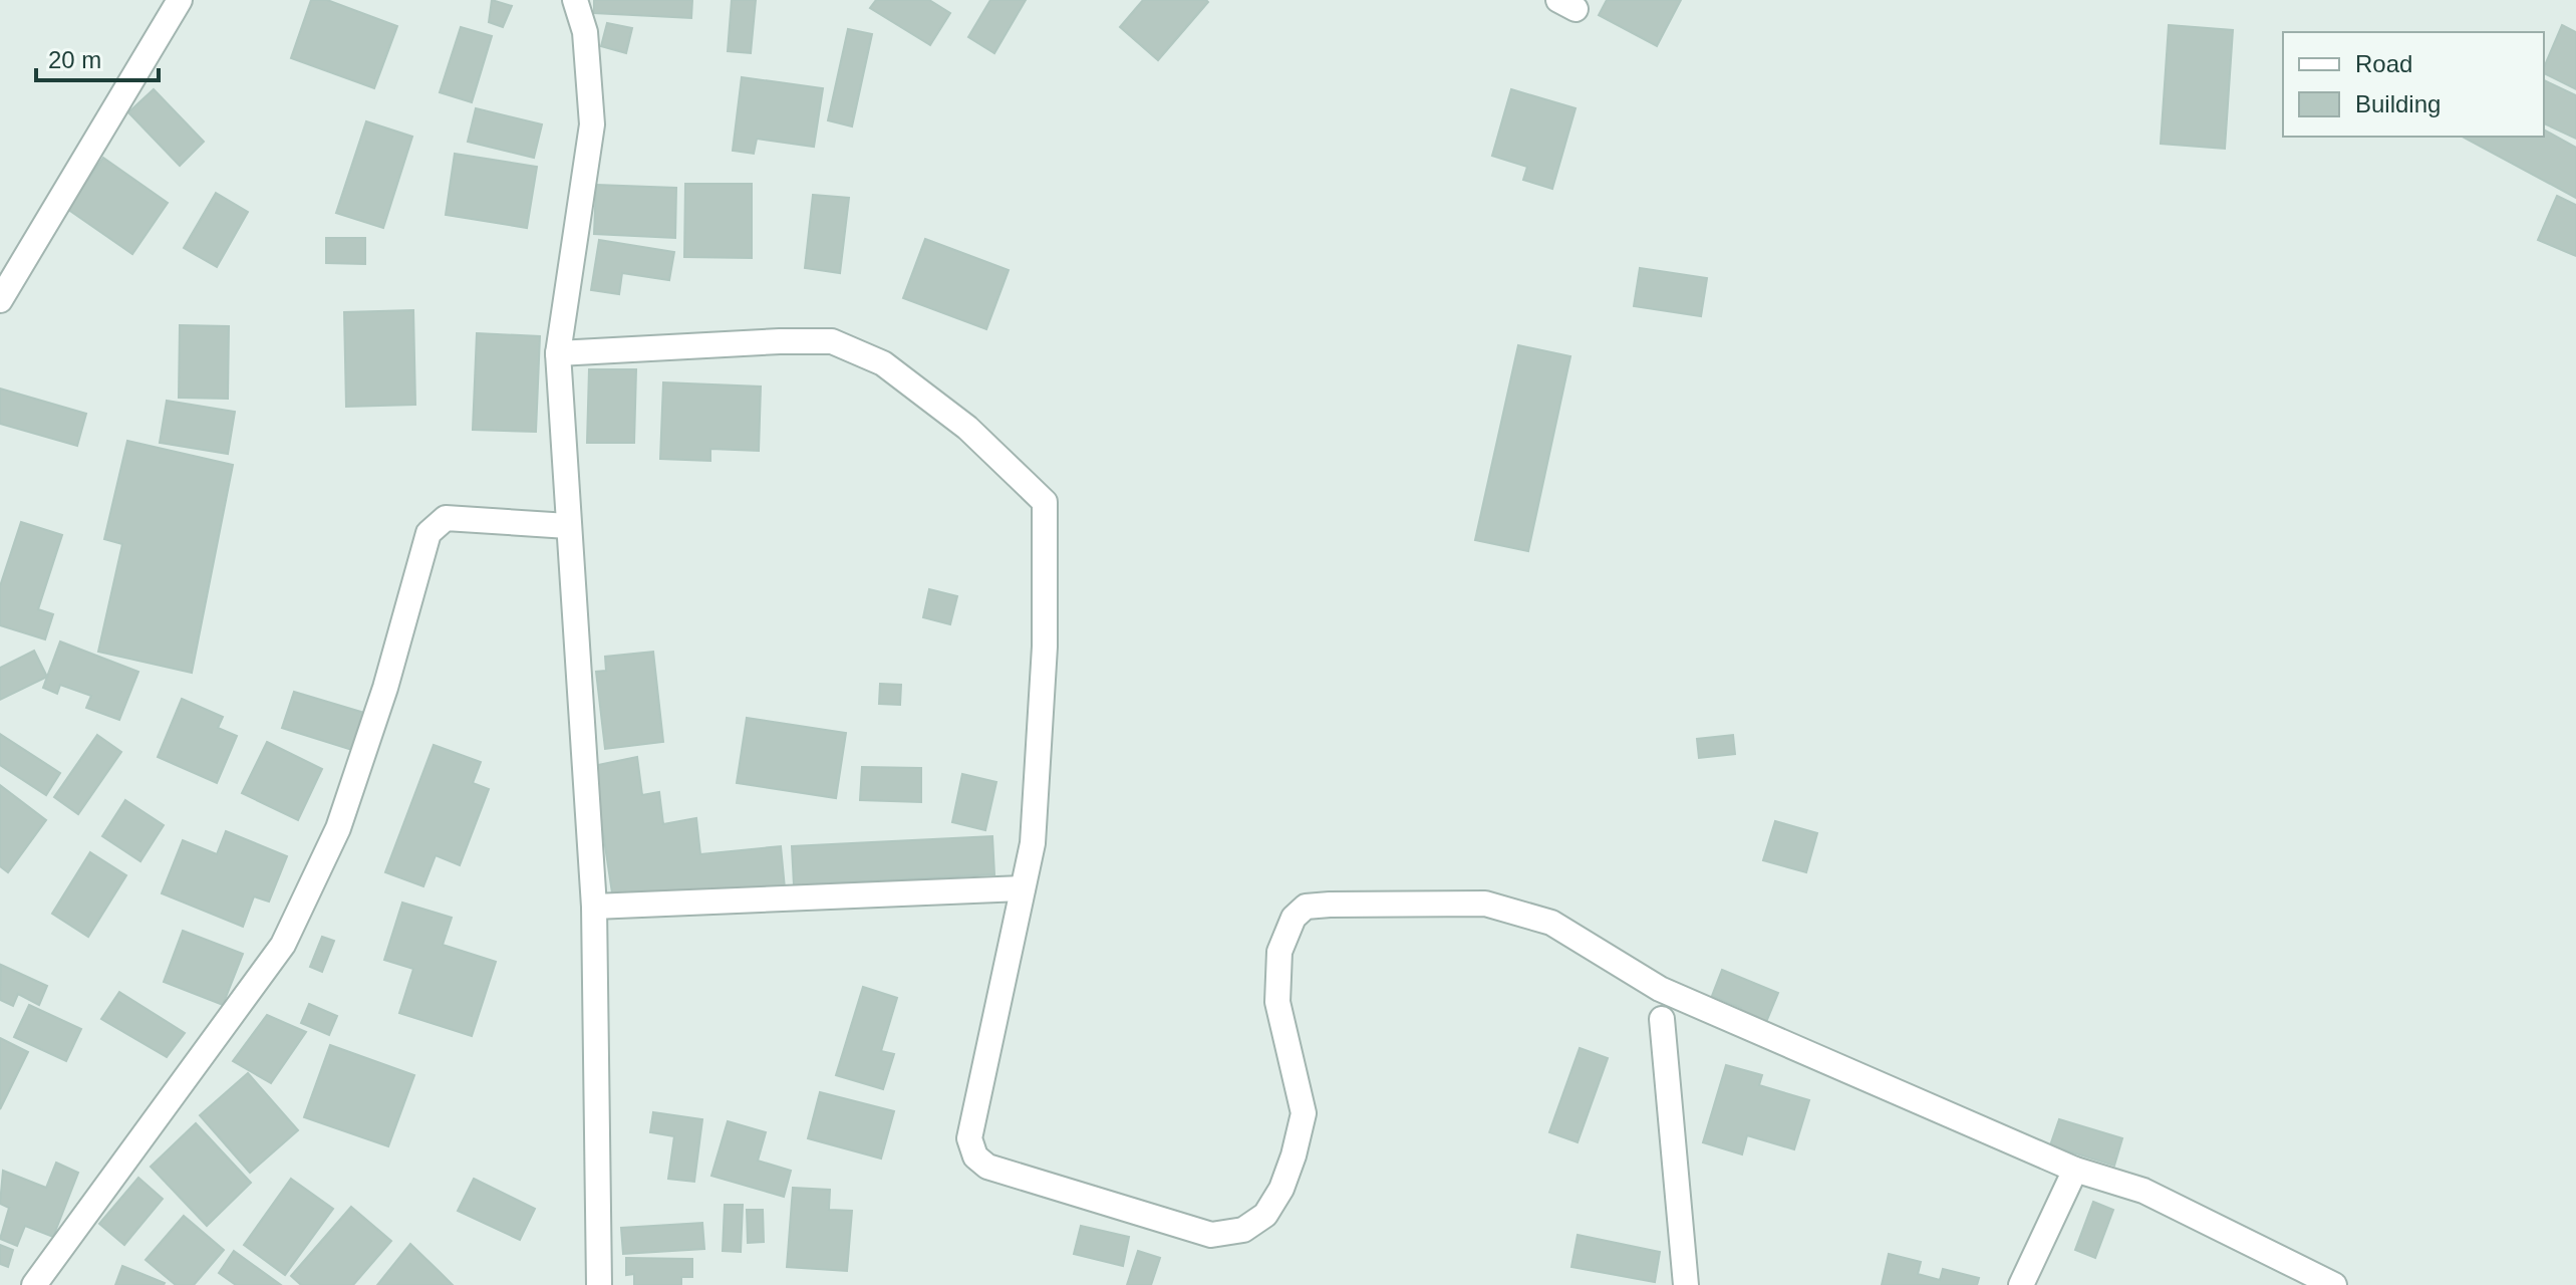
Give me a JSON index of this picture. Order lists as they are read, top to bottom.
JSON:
{
  "legend": ["Road", "Building"],
  "scale_bar": "20 m"
}
